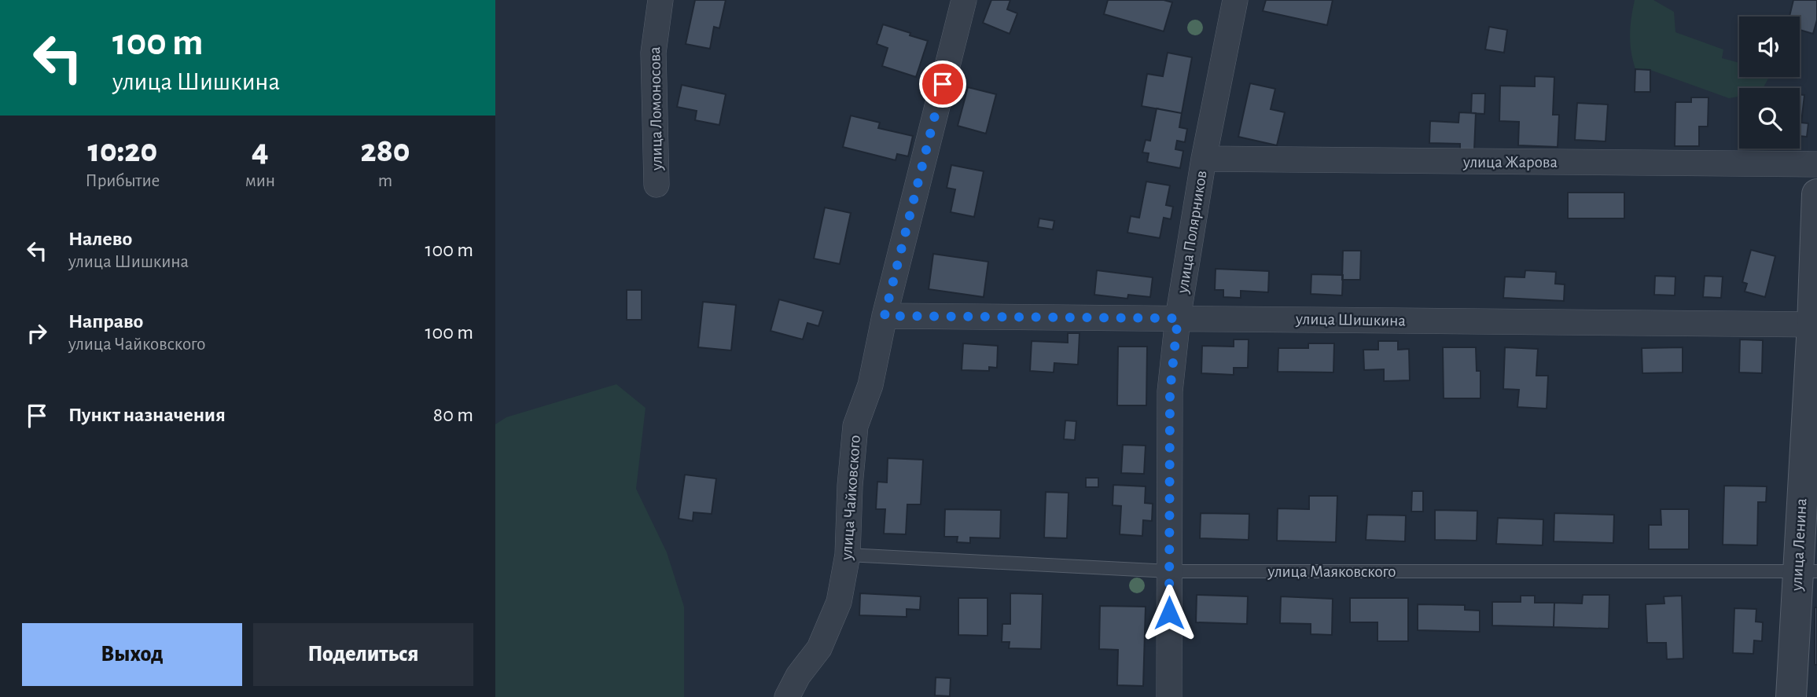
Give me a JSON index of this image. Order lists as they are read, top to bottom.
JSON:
{
  "streets": {
    "street": [
      "улица Ломоносова",
      "улица Жарова",
      "улица Полярников",
      "улица Шишкина",
      "улица Чайковского",
      "улица Ленина"
    ],
    "lane": ["улица Маяковского"]
  },
  "crossings": [
    ["улица Жарова", "улица Полярников"],
    ["улица Полярников", "улица Шишкина"],
    ["улица Полярников", "улица Маяковского"],
    ["улица Шишкина", "улица Чайковского"],
    ["улица Шишкина", "улица Ленина"],
    ["улица Чайковского", "улица Маяковского"],
    ["улица Ленина", "улица Маяковского"]
  ],
  "page": {
    "turn": ["100 m", "улица Шишкина"],
    "eta": [
      "10:20",
      "Прибытие",
      "4",
      "мин",
      "280",
      "m"
    ],
    "list": [
      {
        "name": "Налево",
        "note": "улица Шишкина",
        "value": "100 m"
      },
      {
        "name": "Направо",
        "note": "улица Чайковского",
        "value": "100 m"
      },
      {
        "name": "Пункт назначения",
        "value": "80 m"
      }
    ],
    "buttons": ["Выход", "Поделиться"]
  }
}
